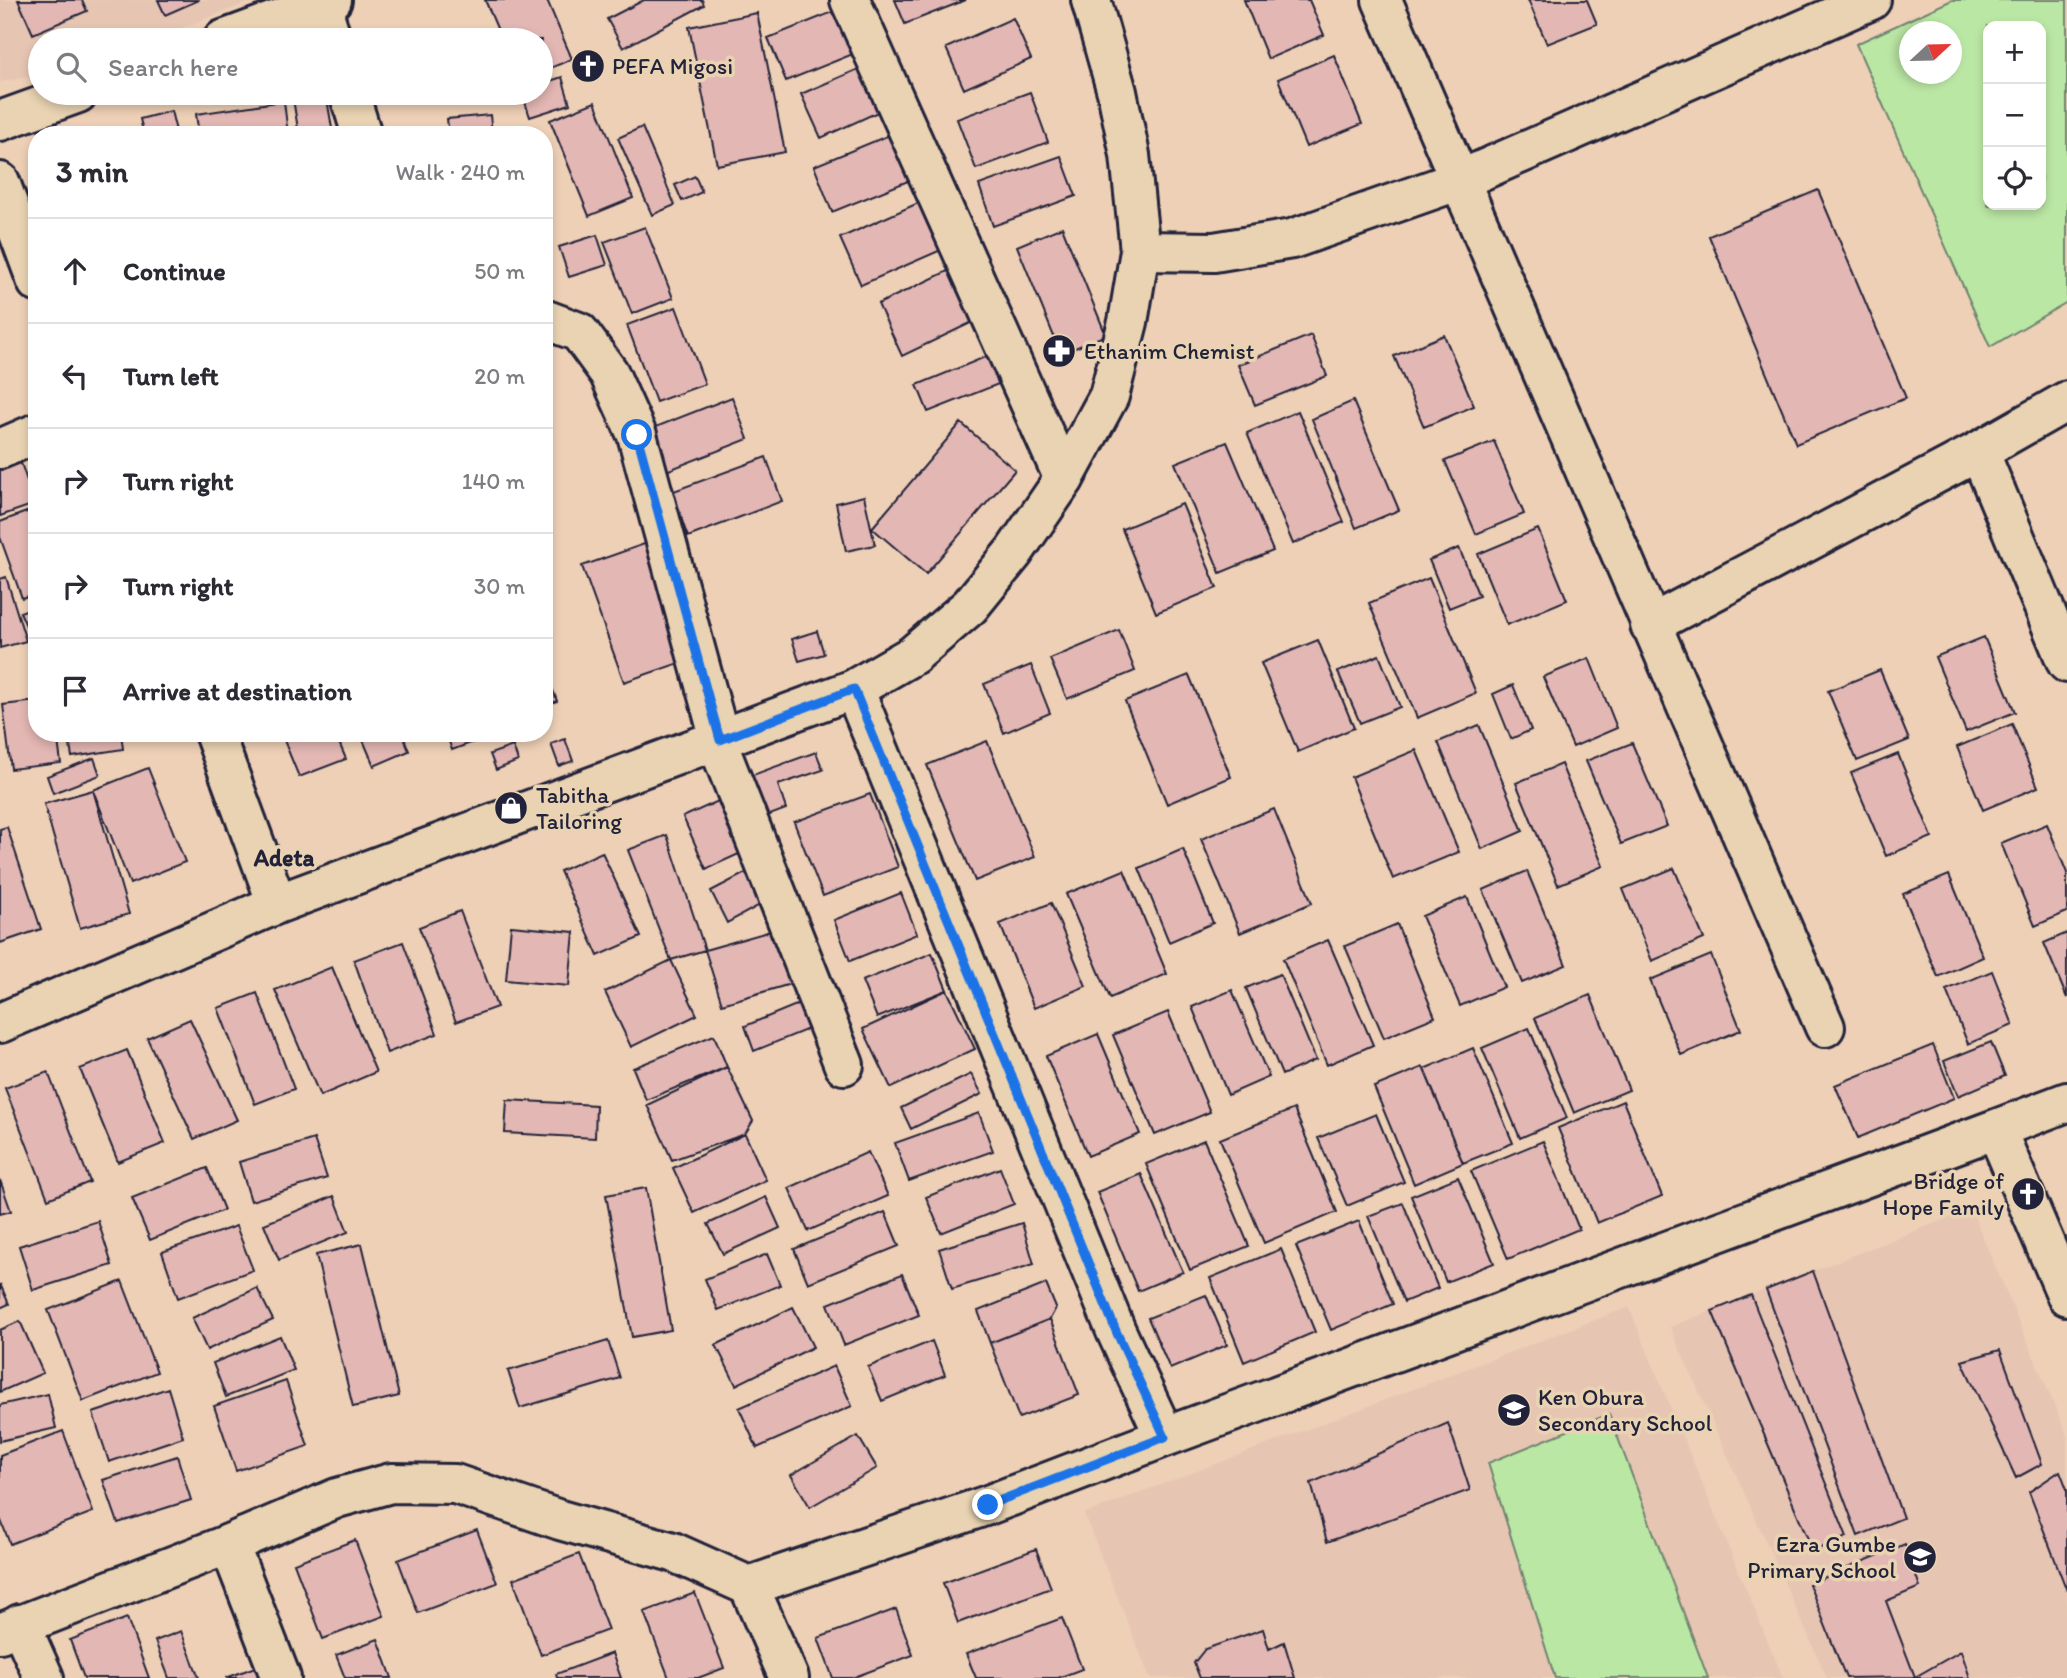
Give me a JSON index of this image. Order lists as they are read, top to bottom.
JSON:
{
  "districts": ["Adeta"],
  "places": {
    "church": ["PEFA Migosi", "Bridge of Hope Family"],
    "pharmacy": ["Ethanim Chemist"],
    "shop": ["Tabitha Tailoring"],
    "school or university": ["Ken Obura Secondary School", "Ezra Gumbe Primary School"]
  },
  "north": "right",
  "page": {
    "map_buttons": ["+", "−"],
    "search": "Search here",
    "heading": ["3 min", "Walk · 240 m"],
    "list": [
      ["Continue", "50 m"],
      ["Turn left", "20 m"],
      ["Turn right", "140 m"],
      ["Turn right", "30 m"],
      "Arrive at destination"
    ]
  }
}
